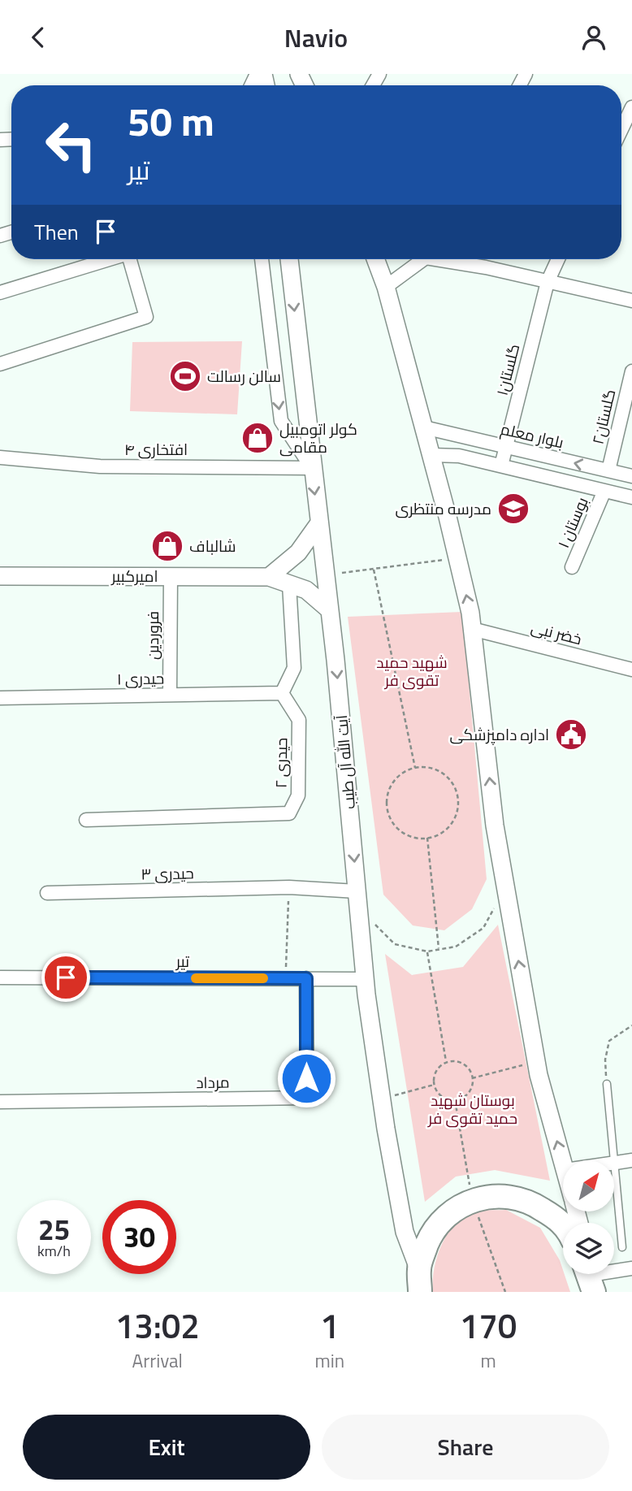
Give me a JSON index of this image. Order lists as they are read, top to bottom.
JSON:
{
  "streets": {
    "main road": ["امیرکبیر", "آیت الله آل طیب"],
    "street": [
      "گلستان۱",
      "گلستان۲",
      "بلوار معلم",
      "افتخاری ۴",
      "بوستان ۱",
      "خضر نبی",
      "فروردین",
      "حیدری ۱",
      "حیدری ۲",
      "حیدری ۳",
      "تیر",
      "مرداد"
    ]
  },
  "crossings": [
    ["گلستان۱", "بلوار معلم"],
    ["گلستان۲", "بلوار معلم"],
    ["افتخاری ۴", "آیت الله آل طیب"],
    ["امیرکبیر", "فروردین"],
    ["امیرکبیر", "آیت الله آل طیب"],
    ["فروردین", "حیدری ۱"],
    ["حیدری ۱", "حیدری ۲"],
    ["آیت الله آل طیب", "حیدری ۳"],
    ["آیت الله آل طیب", "تیر"],
    ["تیر", "مرداد"]
  ],
  "parks": ["شهید حمید تقوی فر", "بوستان شهید حمید تقوی فر"],
  "places": {
    "sports": ["سالن رسالت"],
    "shop": ["کولر اتومبیل مقامی", "شالباف"],
    "school or university": ["مدرسه منتظری"],
    "public building": ["اداره دامپزشکی"]
  },
  "north": "top right",
  "page": {
    "header": "Navio",
    "turn": ["50 m", "تیر"],
    "then": "Then",
    "speed": "25 km/h",
    "limit": "30",
    "eta": [
      "13:02",
      "Arrival",
      "1",
      "min",
      "170",
      "m"
    ],
    "buttons": ["Exit", "Share"]
  }
}
